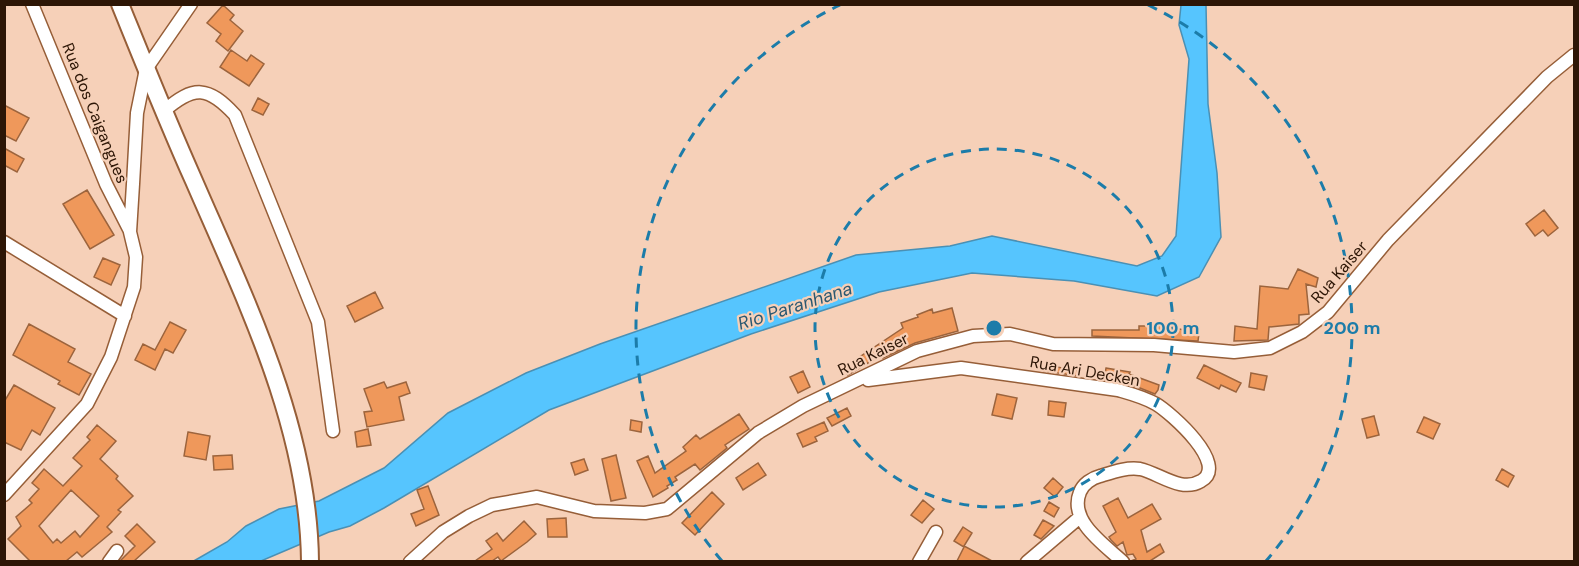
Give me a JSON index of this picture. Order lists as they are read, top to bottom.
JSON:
{
  "streets": {
    "street": ["Rua dos Caigangues", "Rua Kaiser", "Rua Ari Decken"]
  },
  "crossings": [
    ["Rua Kaiser", "Rua Ari Decken"]
  ],
  "water": ["Rio Paranhana"],
  "rings": ["100 m", "200 m"]
}
